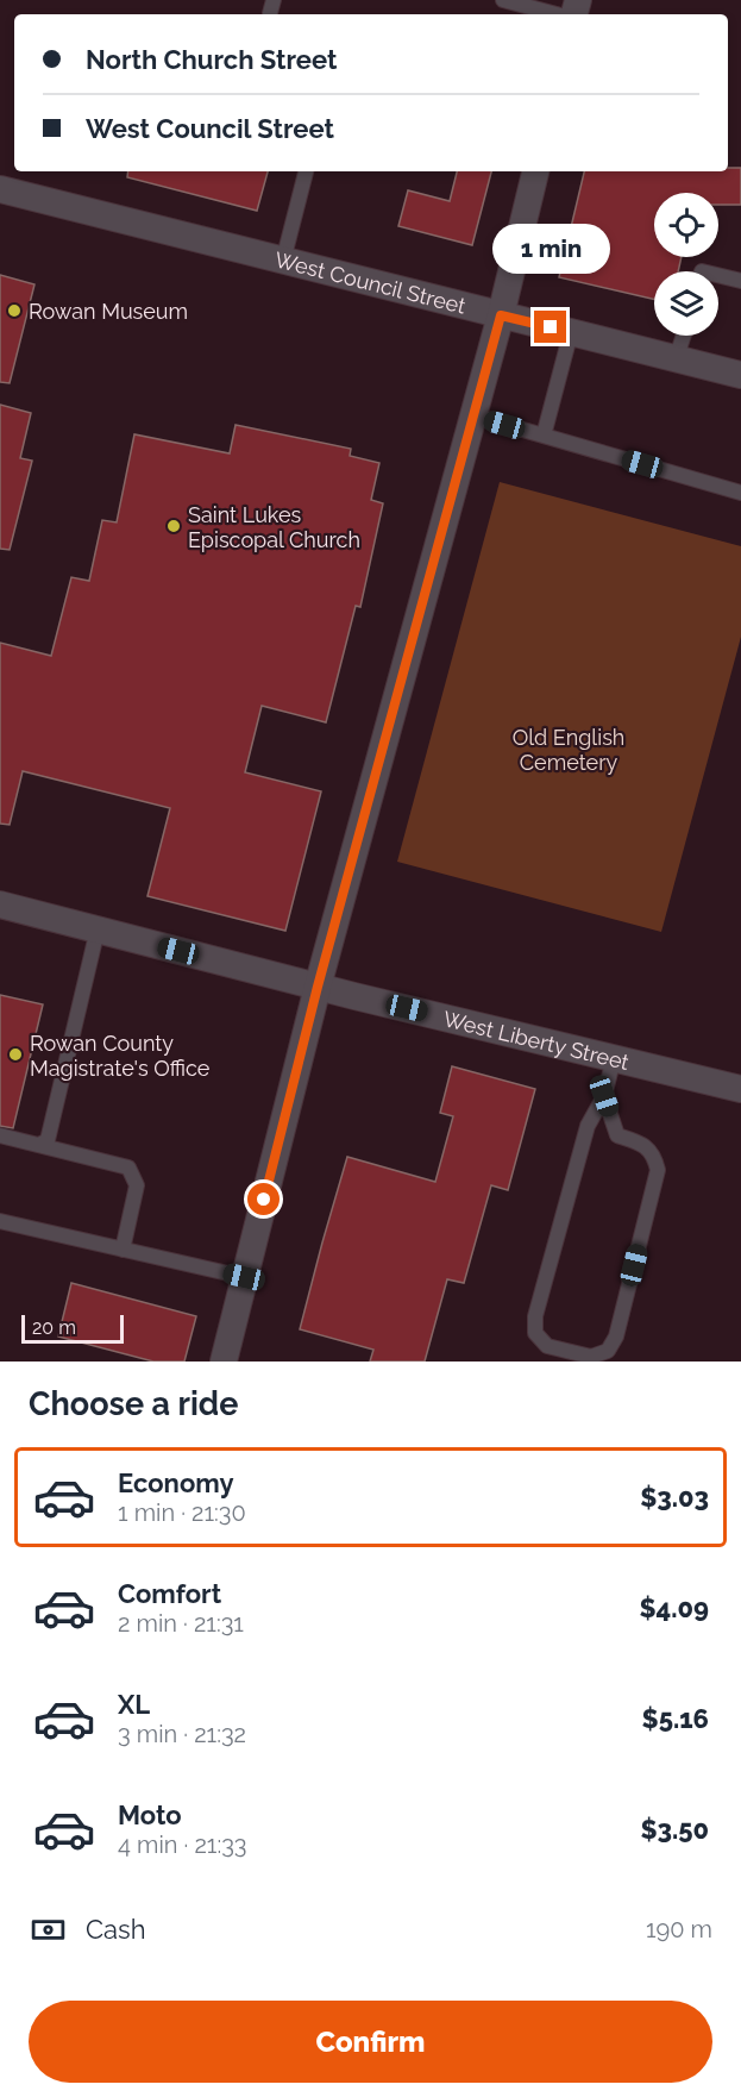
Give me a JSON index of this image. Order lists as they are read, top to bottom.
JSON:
{
  "streets": {
    "street": ["West Council Street", "West Liberty Street"]
  },
  "parks": ["Old English Cemetery"],
  "places": ["Rowan Museum", "Saint Lukes Episcopal Church", "Rowan County Magistrate's Office"],
  "scale_bar": "20 m",
  "page": {
    "banner": ["North Church Street", "West Council Street"],
    "bubble": "1 min",
    "scale": "20 m",
    "heading": "Choose a ride",
    "list": [
      {
        "name": "Economy",
        "note": "1 min · 21:30",
        "value": "$3.03"
      },
      {
        "name": "Comfort",
        "note": "2 min · 21:31",
        "value": "$4.09"
      },
      {
        "name": "XL",
        "note": "3 min · 21:32",
        "value": "$5.16"
      },
      {
        "name": "Moto",
        "note": "4 min · 21:33",
        "value": "$3.50"
      }
    ],
    "pay": ["Cash", "190 m"],
    "buttons": "Confirm"
  }
}
